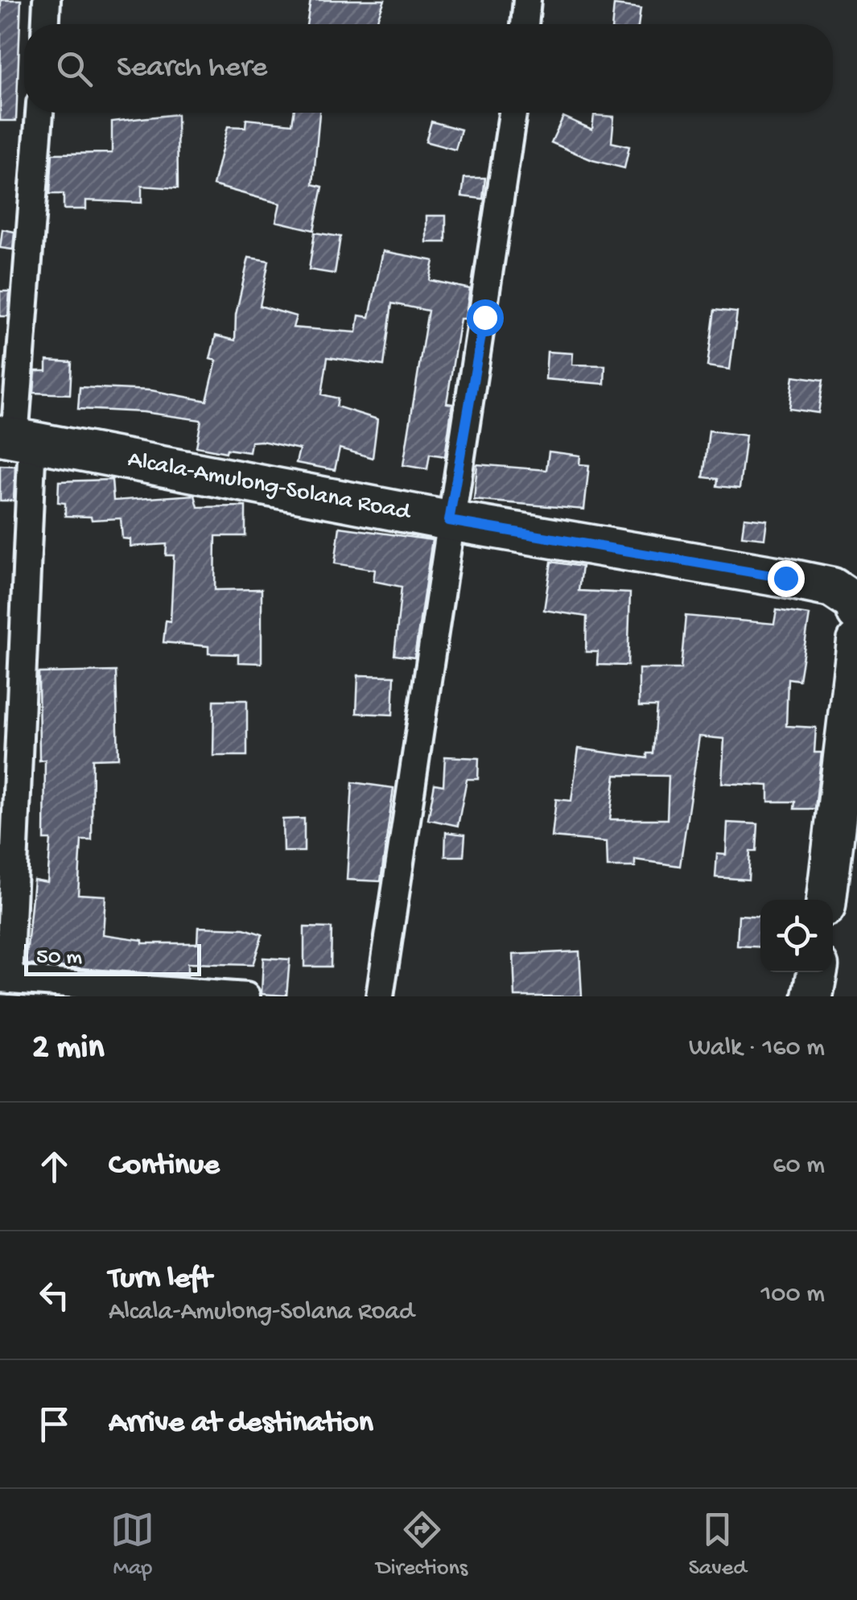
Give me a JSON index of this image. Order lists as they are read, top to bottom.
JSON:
{
  "streets": {
    "main road": ["Alcala-Amulong-Solana Road"]
  },
  "scale_bar": "50 m",
  "page": {
    "search": "Search here",
    "scale": "50 m",
    "heading": ["2 min", "Walk · 160 m"],
    "list": [
      ["Continue", "60 m"],
      ["Turn left", "Alcala-Amulong-Solana Road", "100 m"],
      "Arrive at destination"
    ],
    "nav": ["Map", "Directions", "Saved"]
  }
}
